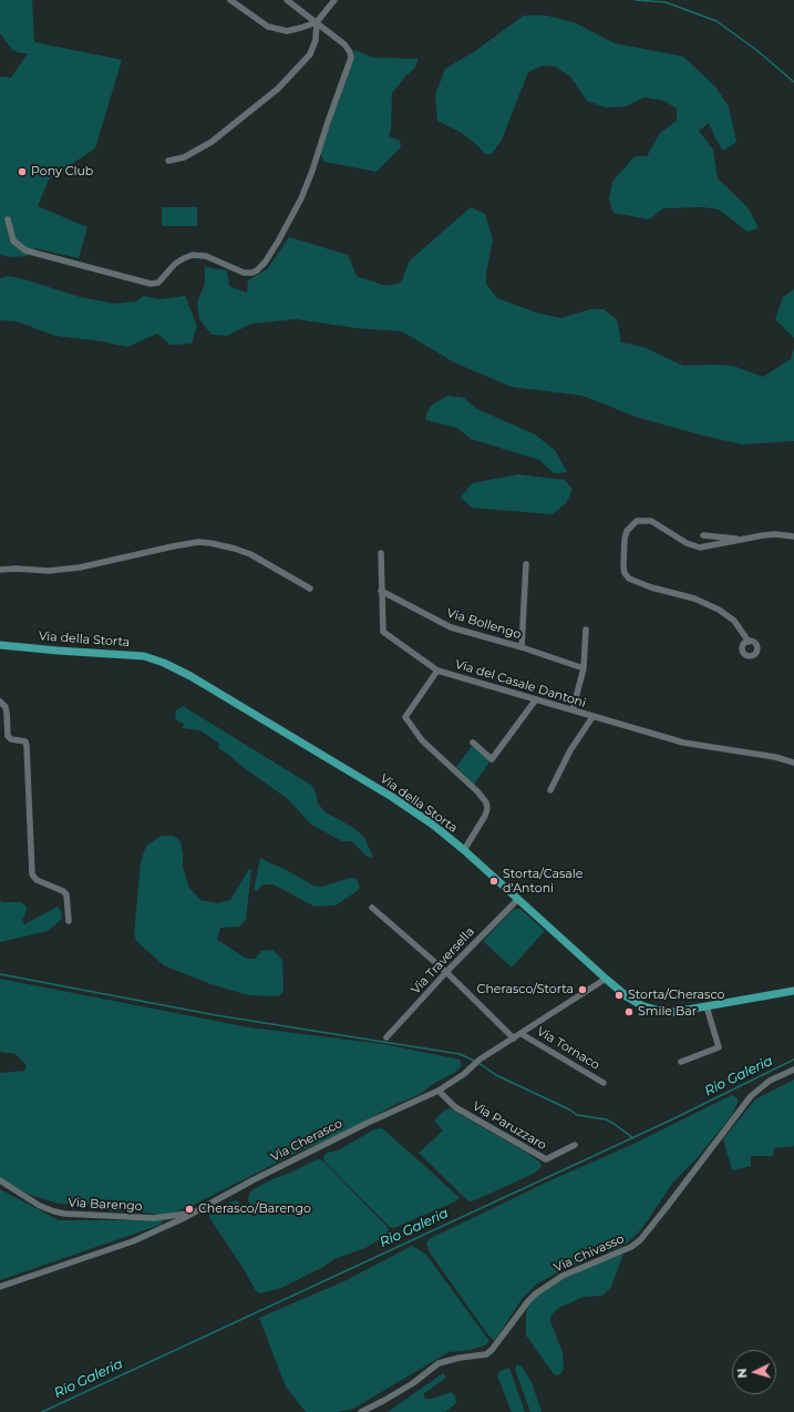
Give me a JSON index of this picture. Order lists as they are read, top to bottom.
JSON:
{
  "streets": {
    "main road": ["Via della Storta"],
    "street": [
      "Via Bollengo",
      "Via del Casale Dantoni",
      "Via Traversella",
      "Via Tornaco",
      "Via Paruzzaro",
      "Via Cherasco",
      "Via Barengo",
      "Via Chivasso"
    ]
  },
  "crossings": [
    ["Via della Storta", "Via del Casale Dantoni"],
    ["Via della Storta", "Via Traversella"],
    ["Via della Storta", "Via Cherasco"],
    ["Via Tornaco", "Via Cherasco"],
    ["Via Paruzzaro", "Via Cherasco"],
    ["Via Cherasco", "Via Barengo"]
  ],
  "water": ["Rio Galeria"],
  "places": [
    "Pony Club",
    "Storta/Casale d'Antoni",
    "Cherasco/Storta",
    "Storta/Cherasco",
    "Smile Bar",
    "Cherasco/Barengo"
  ],
  "north": "left"
}
